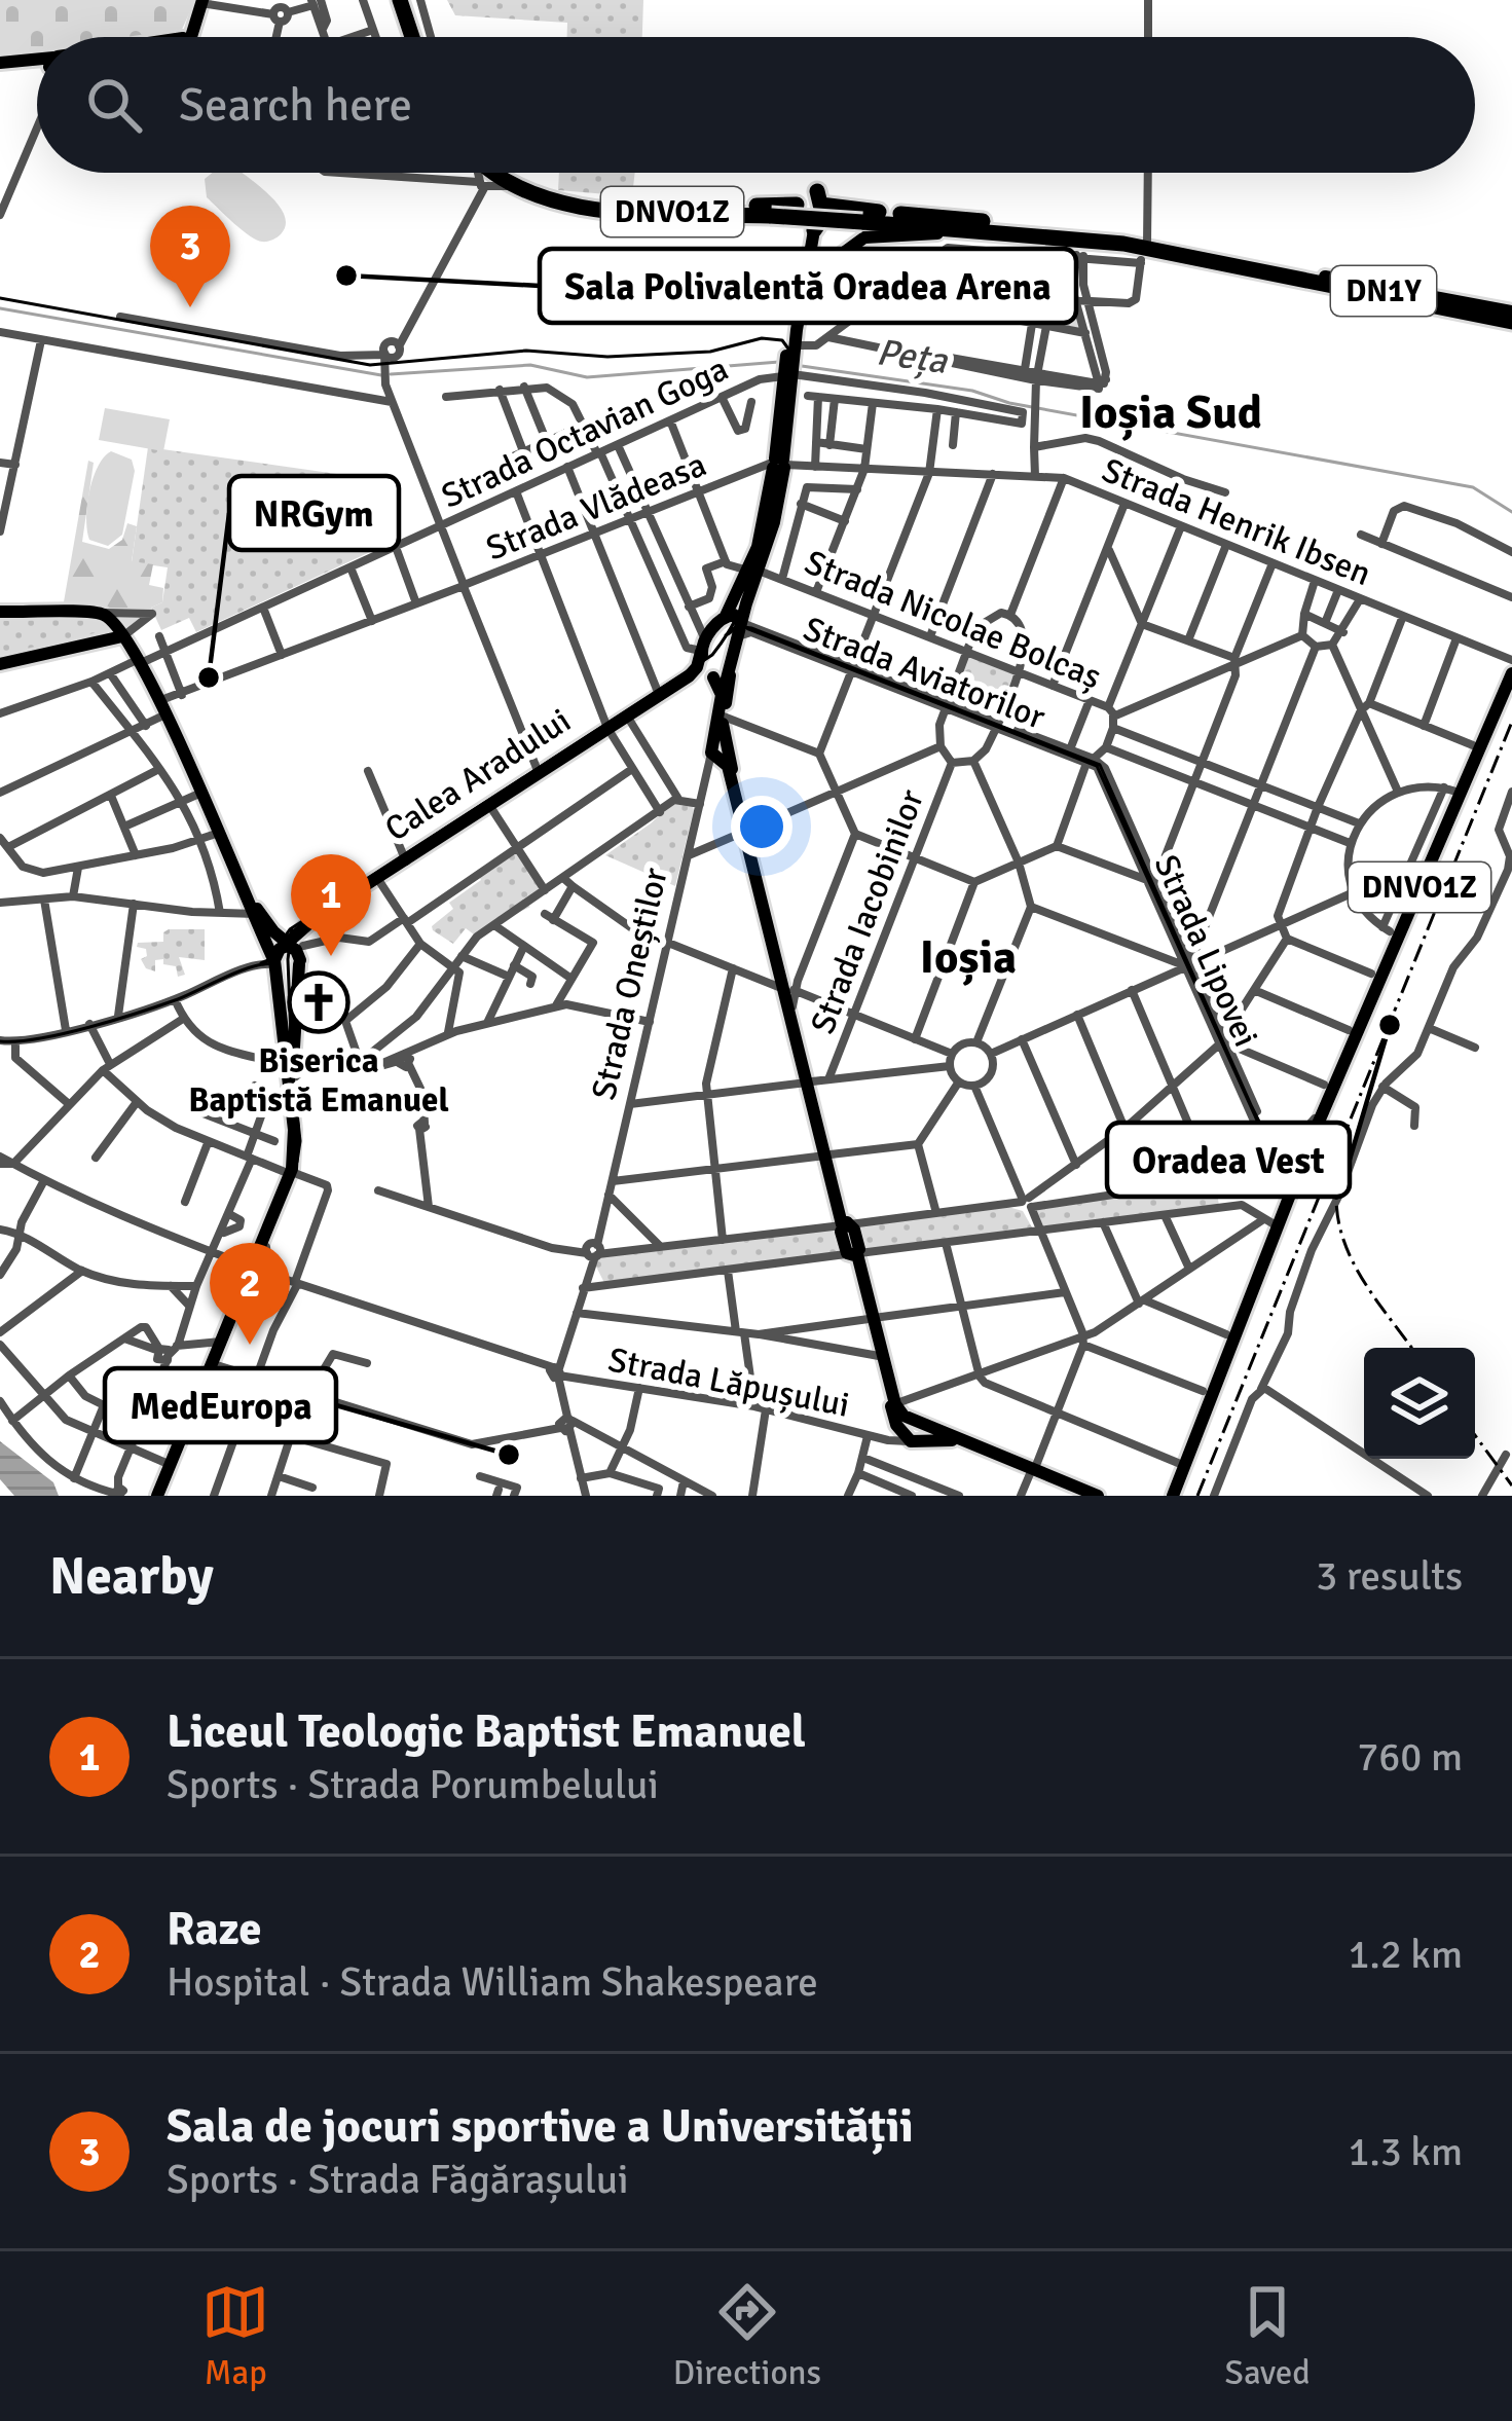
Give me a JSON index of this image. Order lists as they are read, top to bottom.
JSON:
{
  "streets": {
    "highway": ["DNVO1Z", "DN1Y", "Calea Aradului"],
    "main road": ["Strada Oneștilor"],
    "street": [
      "Strada Octavian Goga",
      "Strada Vlădeasa",
      "Strada Henrik Ibsen",
      "Strada Nicolae Bolcaș",
      "Strada Aviatorilor",
      "Strada Iacobinilor",
      "Strada Lipovei",
      "Strada Lăpușului"
    ]
  },
  "crossings": [
    ["DNVO1Z", "DN1Y"],
    ["DNVO1Z", "Calea Aradului"],
    ["Strada Octavian Goga", "Calea Aradului"],
    ["Strada Vlădeasa", "Strada Henrik Ibsen"],
    ["Strada Vlădeasa", "Calea Aradului"],
    ["Strada Henrik Ibsen", "Calea Aradului"],
    ["Strada Nicolae Bolcaș", "Calea Aradului"],
    ["Strada Aviatorilor", "Calea Aradului"],
    ["Strada Aviatorilor", "Strada Lipovei"],
    ["Calea Aradului", "Strada Oneștilor"],
    ["Strada Oneștilor", "Strada Lăpușului"]
  ],
  "districts": ["Ioșia Sud", "Ioșia"],
  "water": ["Peța"],
  "places": {
    "other": [
      "Sala Polivalentă Oradea Arena",
      "NRGym",
      "Oradea Vest",
      "MedEuropa"
    ],
    "church": ["Biserica Baptistă Emanuel"]
  },
  "page": {
    "search": "Search here",
    "pins": ["3", "1", "2"],
    "heading": ["Nearby", "3 results"],
    "list": [
      {
        "mark": "1",
        "name": "Liceul Teologic Baptist Emanuel",
        "note": "Sports · Strada Porumbelului",
        "value": "760 m"
      },
      {
        "mark": "2",
        "name": "Raze",
        "note": "Hospital · Strada William Shakespeare",
        "value": "1.2 km"
      },
      {
        "mark": "3",
        "name": "Sala de jocuri sportive a Universității",
        "note": "Sports · Strada Făgărașului",
        "value": "1.3 km"
      }
    ],
    "nav": ["Map", "Directions", "Saved"]
  }
}
